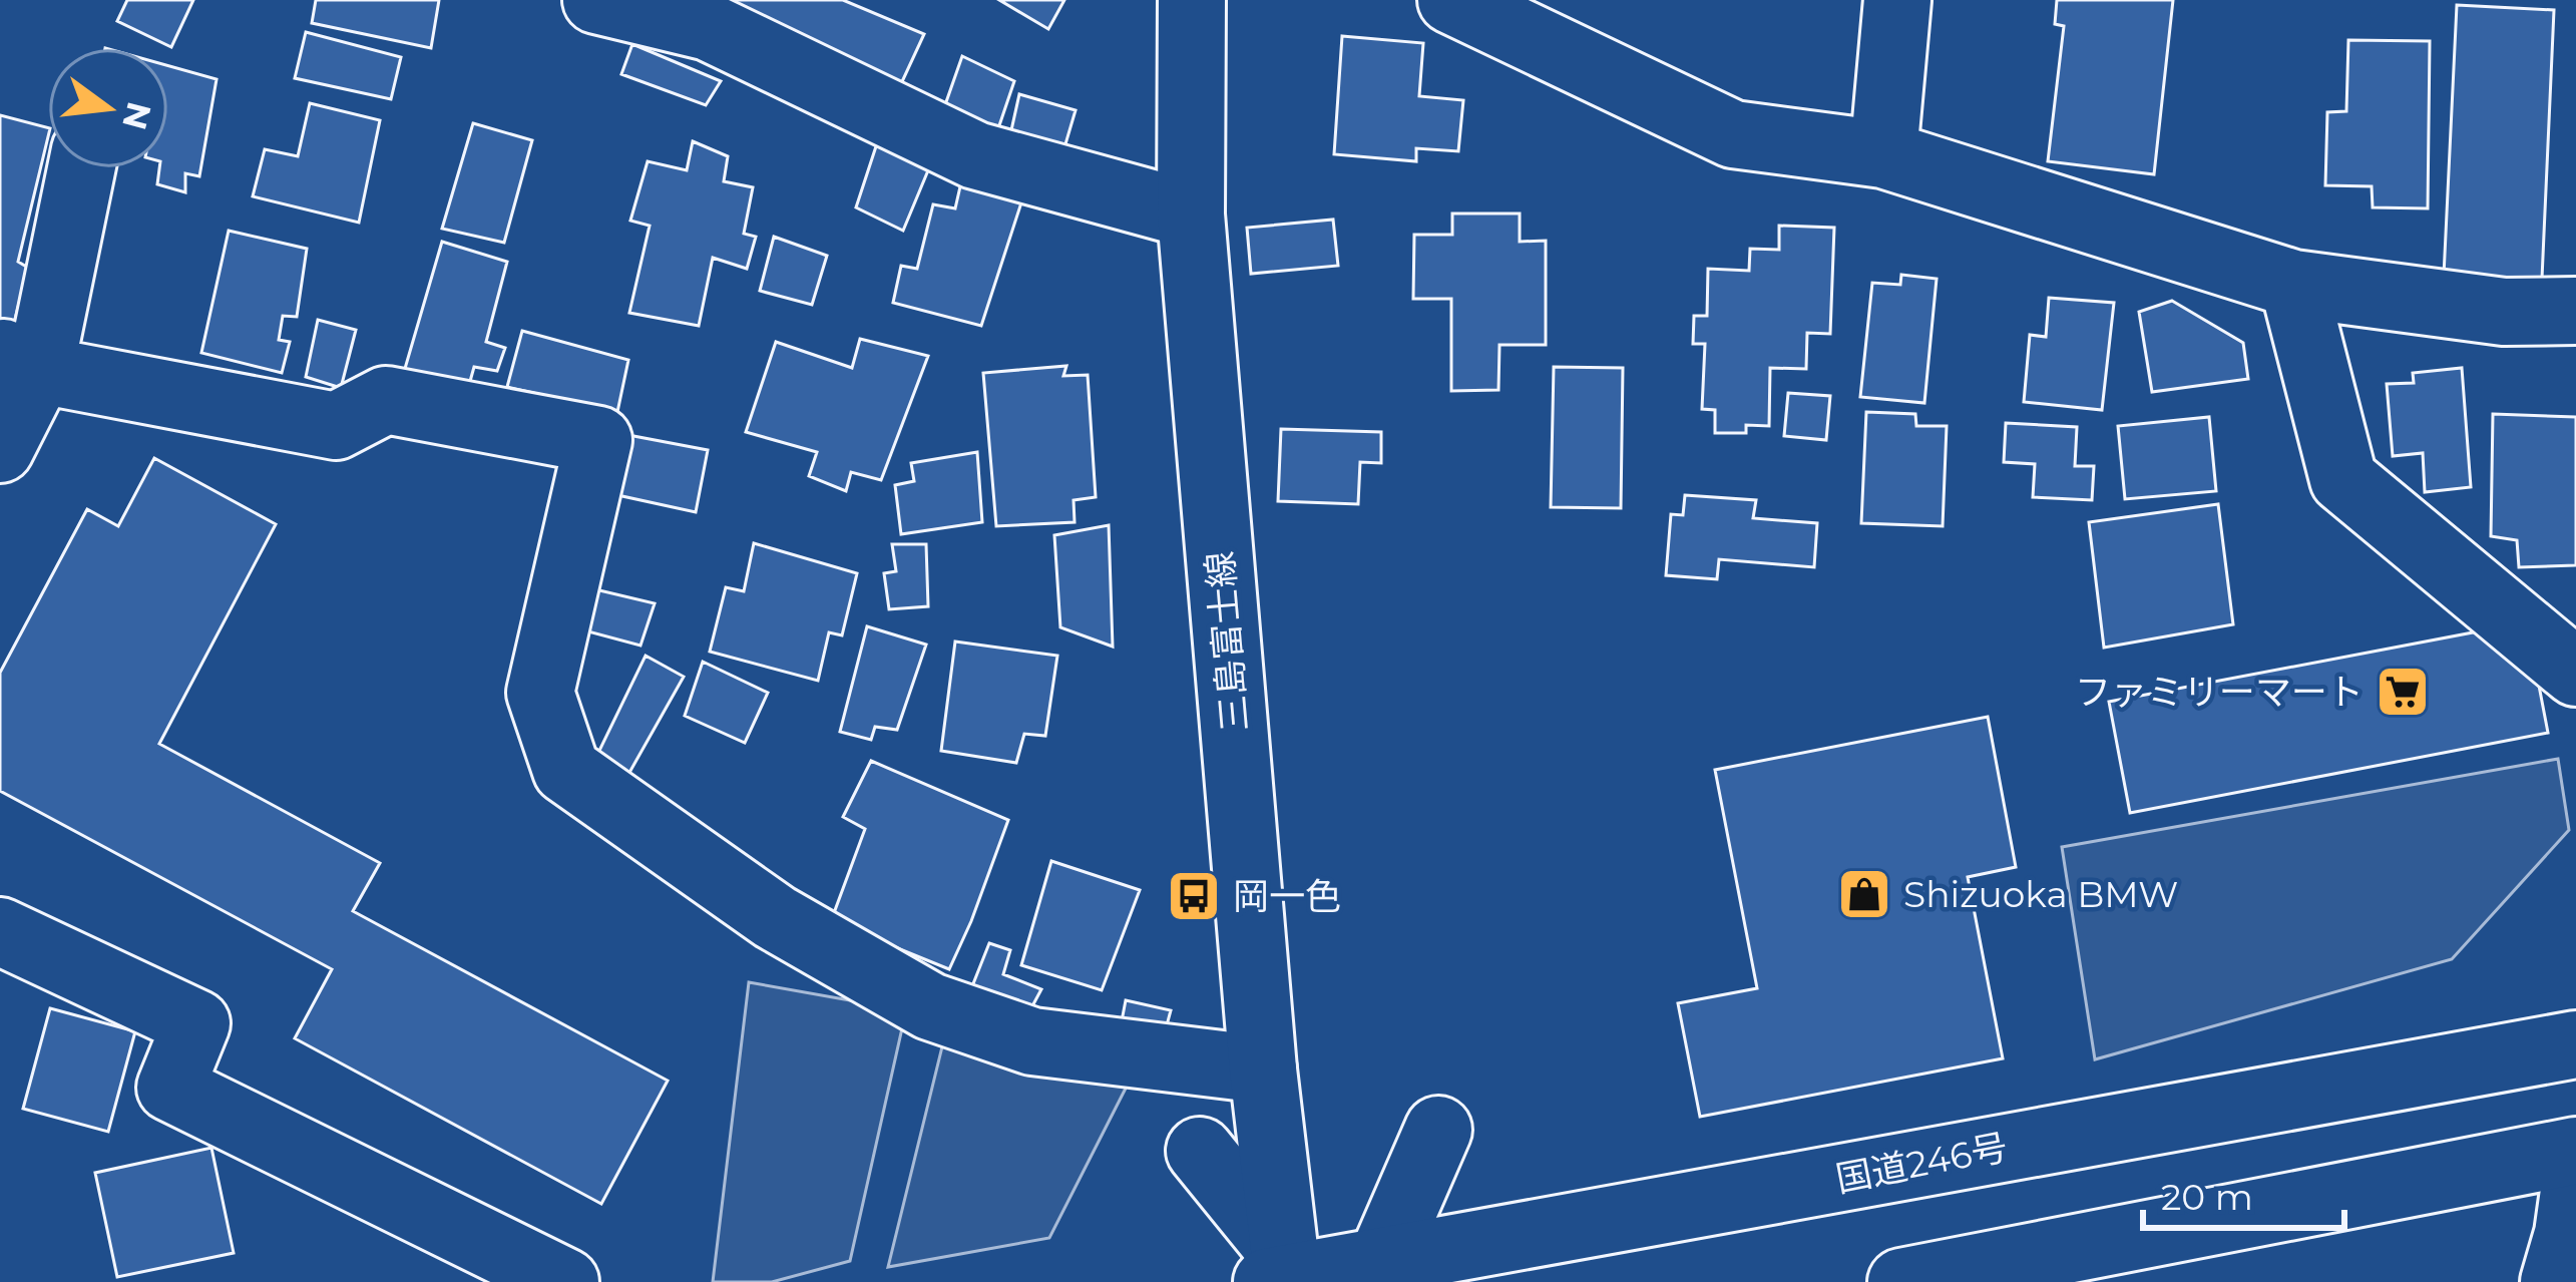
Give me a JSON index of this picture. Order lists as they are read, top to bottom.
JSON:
{
  "streets": {
    "main road": ["三島富士線", "国道246号"]
  },
  "crossings": [
    ["三島富士線", "国道246号"]
  ],
  "places": {
    "supermarket": ["ファミリーマート"],
    "shop": ["Shizuoka BMW"],
    "bus stop": ["岡一色"]
  },
  "scale_bar": "20 m",
  "north": "right"
}
